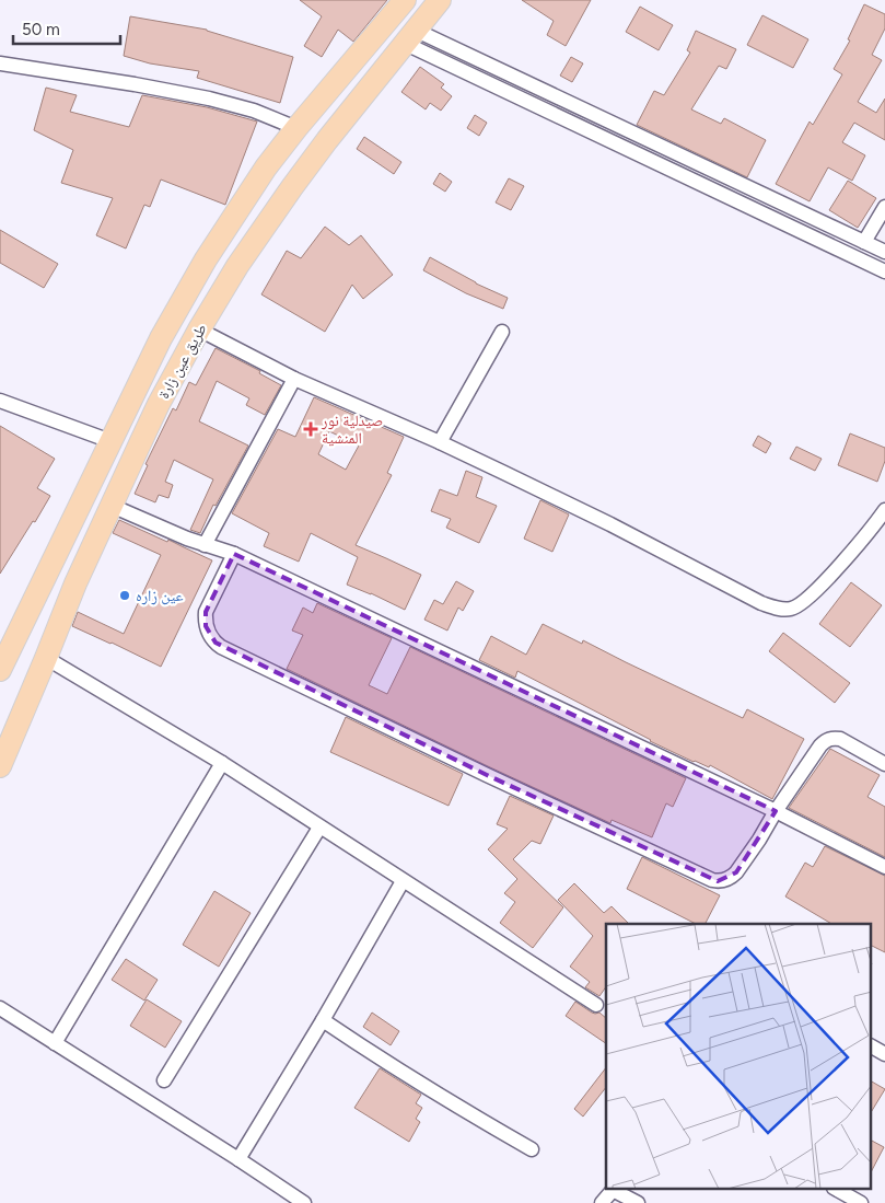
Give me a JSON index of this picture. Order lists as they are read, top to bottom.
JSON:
{
  "streets": {
    "main road": ["طريق عين زارة"]
  },
  "places": {
    "health": ["صيدلية نور المنشية"],
    "other": ["عين زاره"]
  },
  "scale_bar": "50 m"
}
